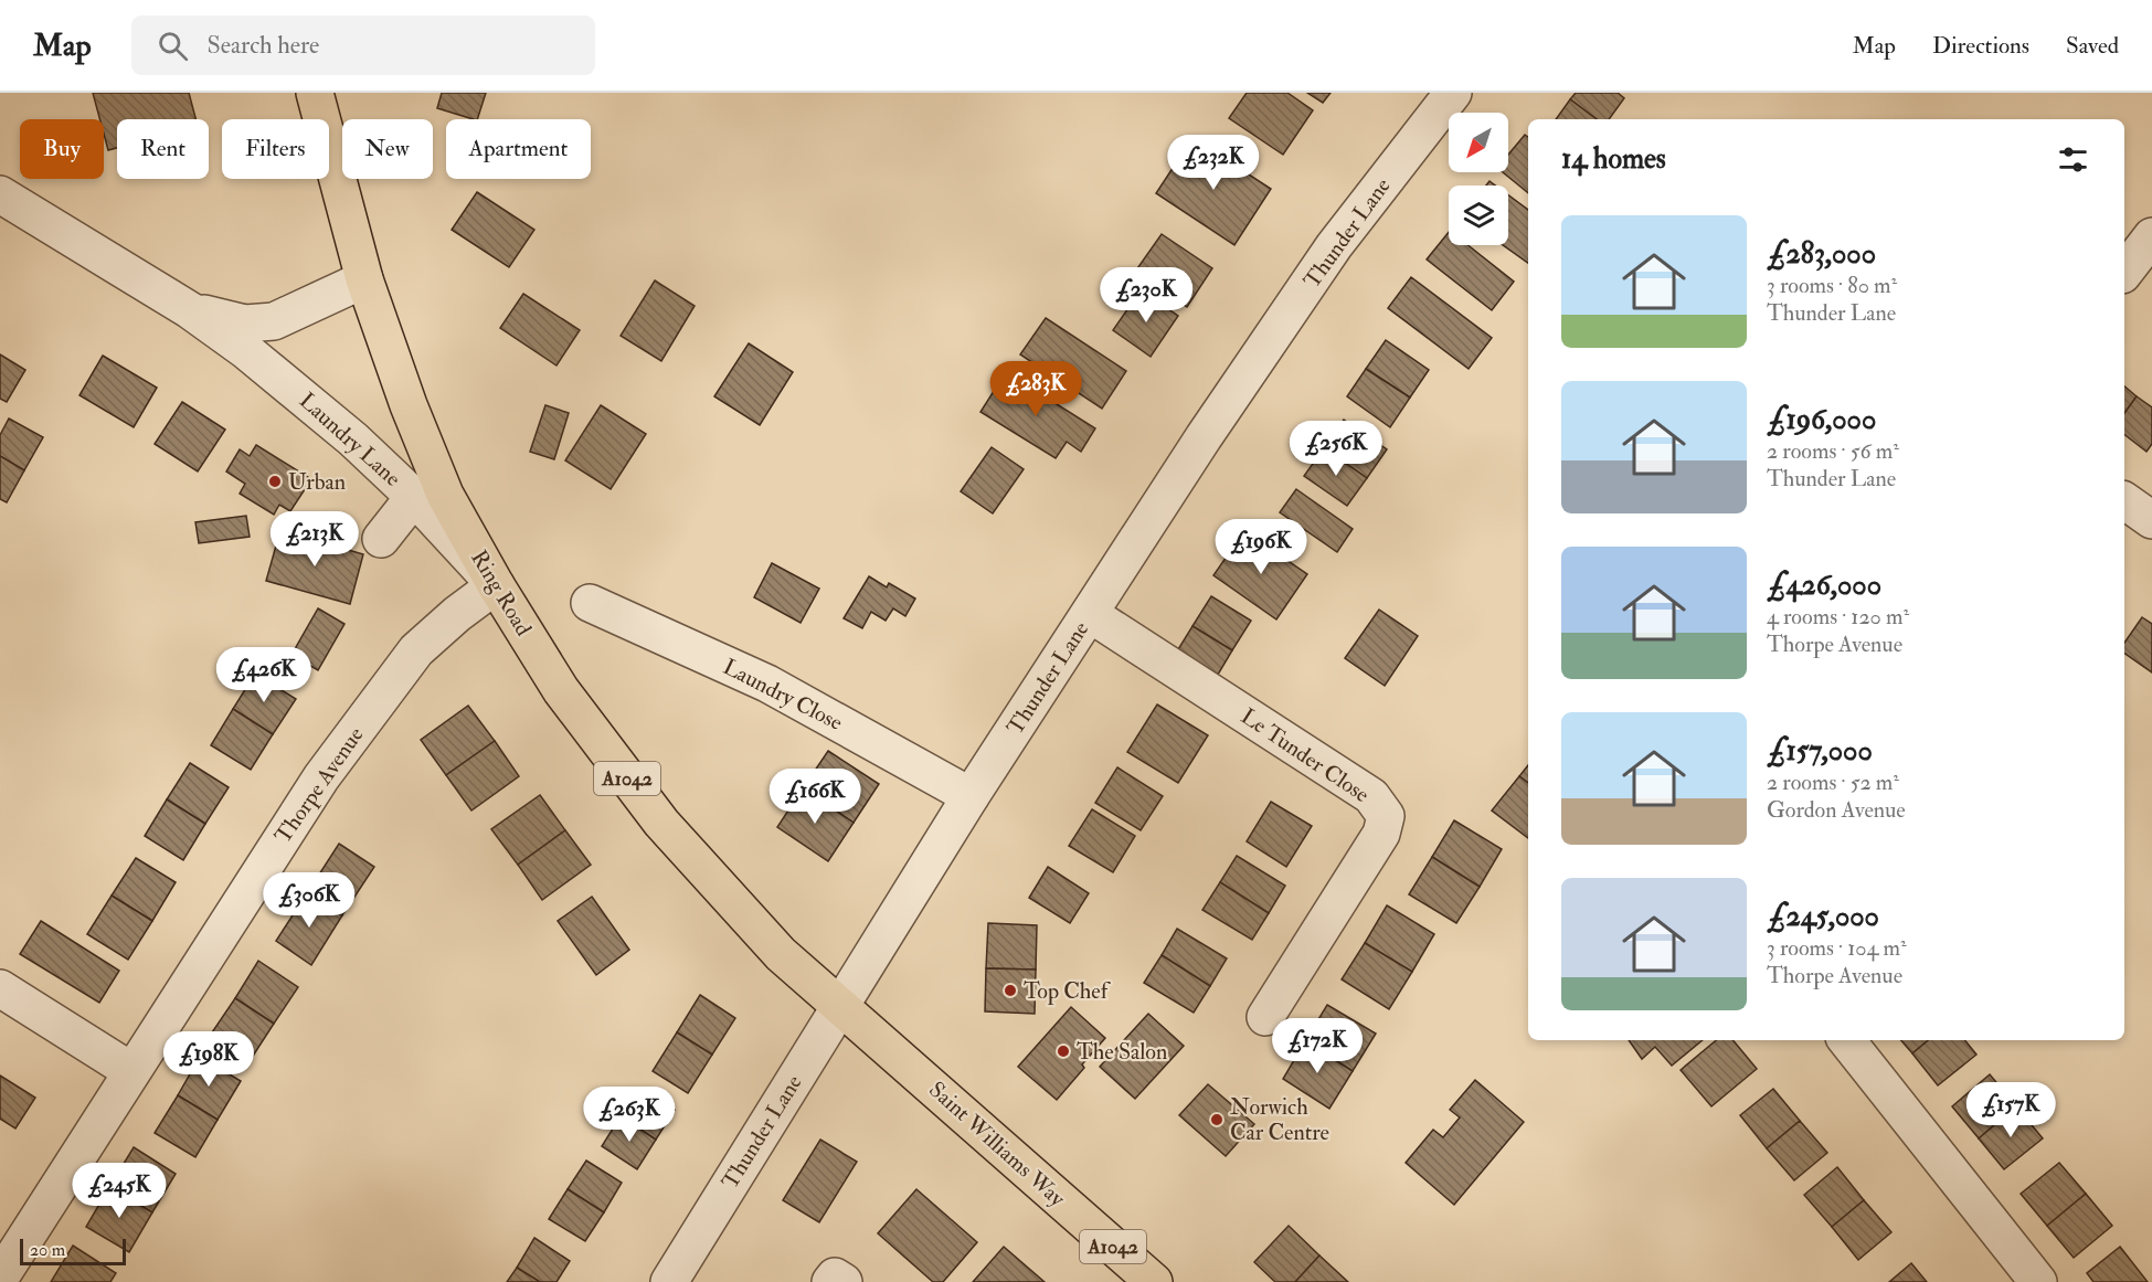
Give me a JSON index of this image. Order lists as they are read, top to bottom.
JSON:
{
  "streets": {
    "highway": ["Ring Road", "A1042", "Saint Williams Way"],
    "street": [
      "Thunder Lane",
      "Laundry Lane",
      "Laundry Close",
      "Le Tunder Close",
      "Thorpe Avenue"
    ]
  },
  "crossings": [
    ["Thunder Lane", "Ring Road"],
    ["Thunder Lane", "Laundry Close"],
    ["Thunder Lane", "Le Tunder Close"],
    ["Thunder Lane", "Saint Williams Way"],
    ["Laundry Lane", "Ring Road"],
    ["Laundry Lane", "Thorpe Avenue"],
    ["Ring Road", "Thorpe Avenue"],
    ["Ring Road", "Saint Williams Way"]
  ],
  "places": [
    "Urban",
    "Top Chef",
    "The Salon",
    "Norwich Car Centre"
  ],
  "scale_bar": "20 m",
  "north": "bottom left",
  "page": {
    "header": "Map",
    "search": "Search here",
    "nav": ["Map", "Directions", "Saved"],
    "chip": [
      "Buy",
      "Rent",
      "Filters",
      "New",
      "Apartment"
    ],
    "heading": "14 homes",
    "price": [
      "£232K",
      "£230K",
      "£283K",
      "£256K",
      "£213K",
      "£196K",
      "£426K",
      "£166K",
      "£306K",
      "£172K",
      "£198K",
      "£157K",
      "£263K",
      "£245K"
    ],
    "list": [
      {
        "name": "£283,000",
        "note": "3 rooms · 80 m² · Thunder Lane"
      },
      {
        "name": "£196,000",
        "note": "2 rooms · 56 m² · Thunder Lane"
      },
      {
        "name": "£426,000",
        "note": "4 rooms · 120 m² · Thorpe Avenue"
      },
      {
        "name": "£157,000",
        "note": "2 rooms · 52 m² · Gordon Avenue"
      },
      {
        "name": "£245,000",
        "note": "3 rooms · 104 m² · Thorpe Avenue"
      }
    ],
    "scale": "20 m"
  }
}
